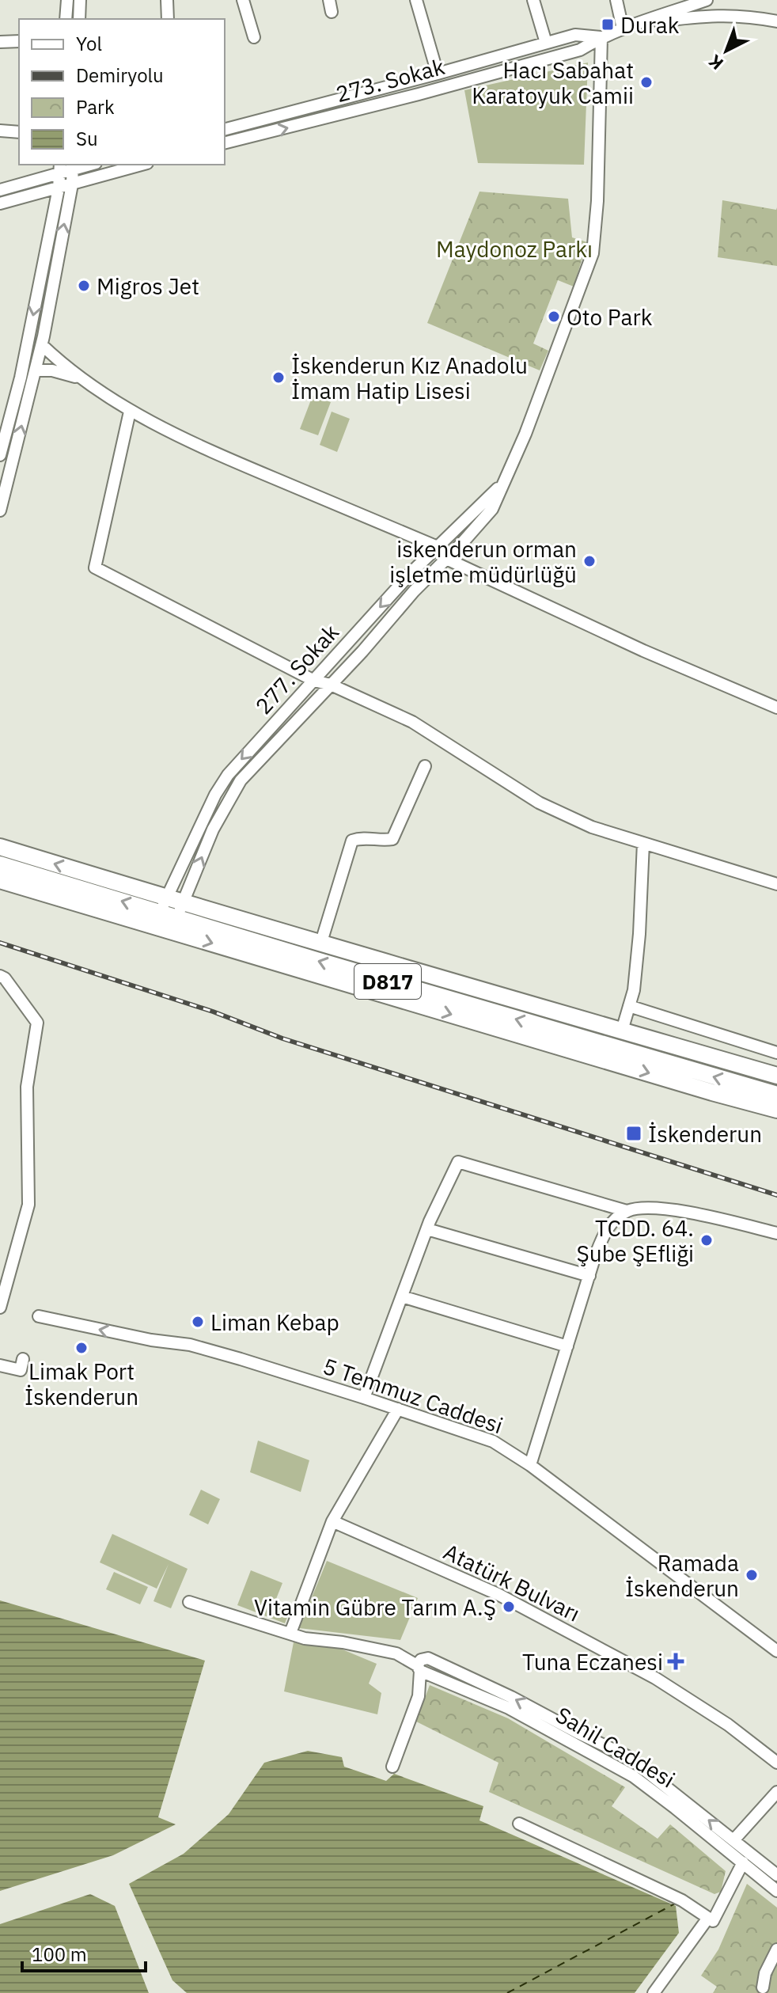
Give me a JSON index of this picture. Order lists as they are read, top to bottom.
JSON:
{
  "streets": {
    "highway": ["D817"],
    "street": [
      "273. Sokak",
      "277. Sokak",
      "5 Temmuz Caddesi",
      "Atatürk Bulvarı",
      "Sahil Caddesi"
    ]
  },
  "crossings": [
    ["273. Sokak", "277. Sokak"],
    ["277. Sokak", "D817"]
  ],
  "one_way": ["5 Temmuz Caddesi"],
  "parks": ["Maydonoz Parkı"],
  "places": {
    "transit": ["Durak", "İskenderun"],
    "other": [
      "Hacı Sabahat Karatoyuk Camii",
      "Migros Jet",
      "Oto Park",
      "İskenderun Kız Anadolu İmam Hatip Lisesi",
      "iskenderun orman işletme müdürlüğü",
      "TCDD. 64. Şube ŞEfliği",
      "Liman Kebap",
      "Limak Port İskenderun",
      "Ramada İskenderun",
      "Vitamin Gübre Tarım A.Ş"
    ],
    "health": ["Tuna Eczanesi"]
  },
  "legend": [
    "Yol",
    "Demiryolu",
    "Park",
    "Su"
  ],
  "scale_bar": "100 m",
  "north": "bottom left"
}
